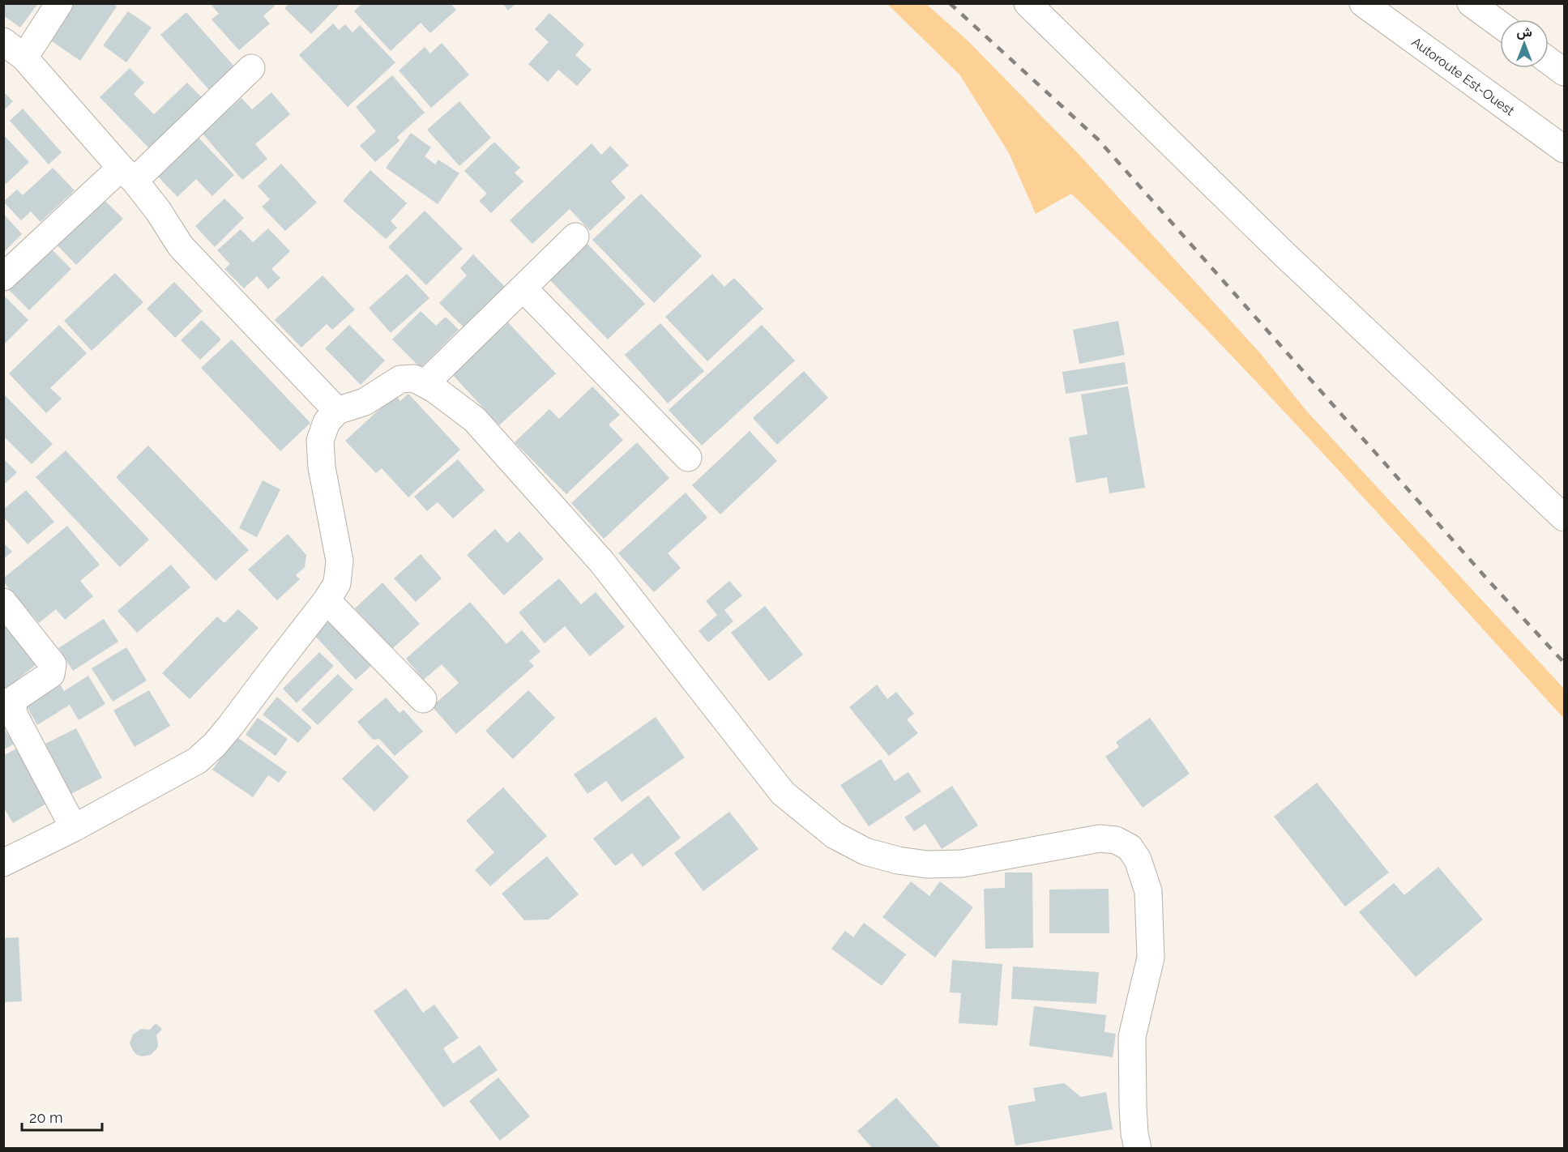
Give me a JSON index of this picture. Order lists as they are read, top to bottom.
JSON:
{
  "streets": {
    "main road": ["Autoroute Est-Ouest"]
  },
  "scale_bar": "20 m",
  "north": "top"
}
